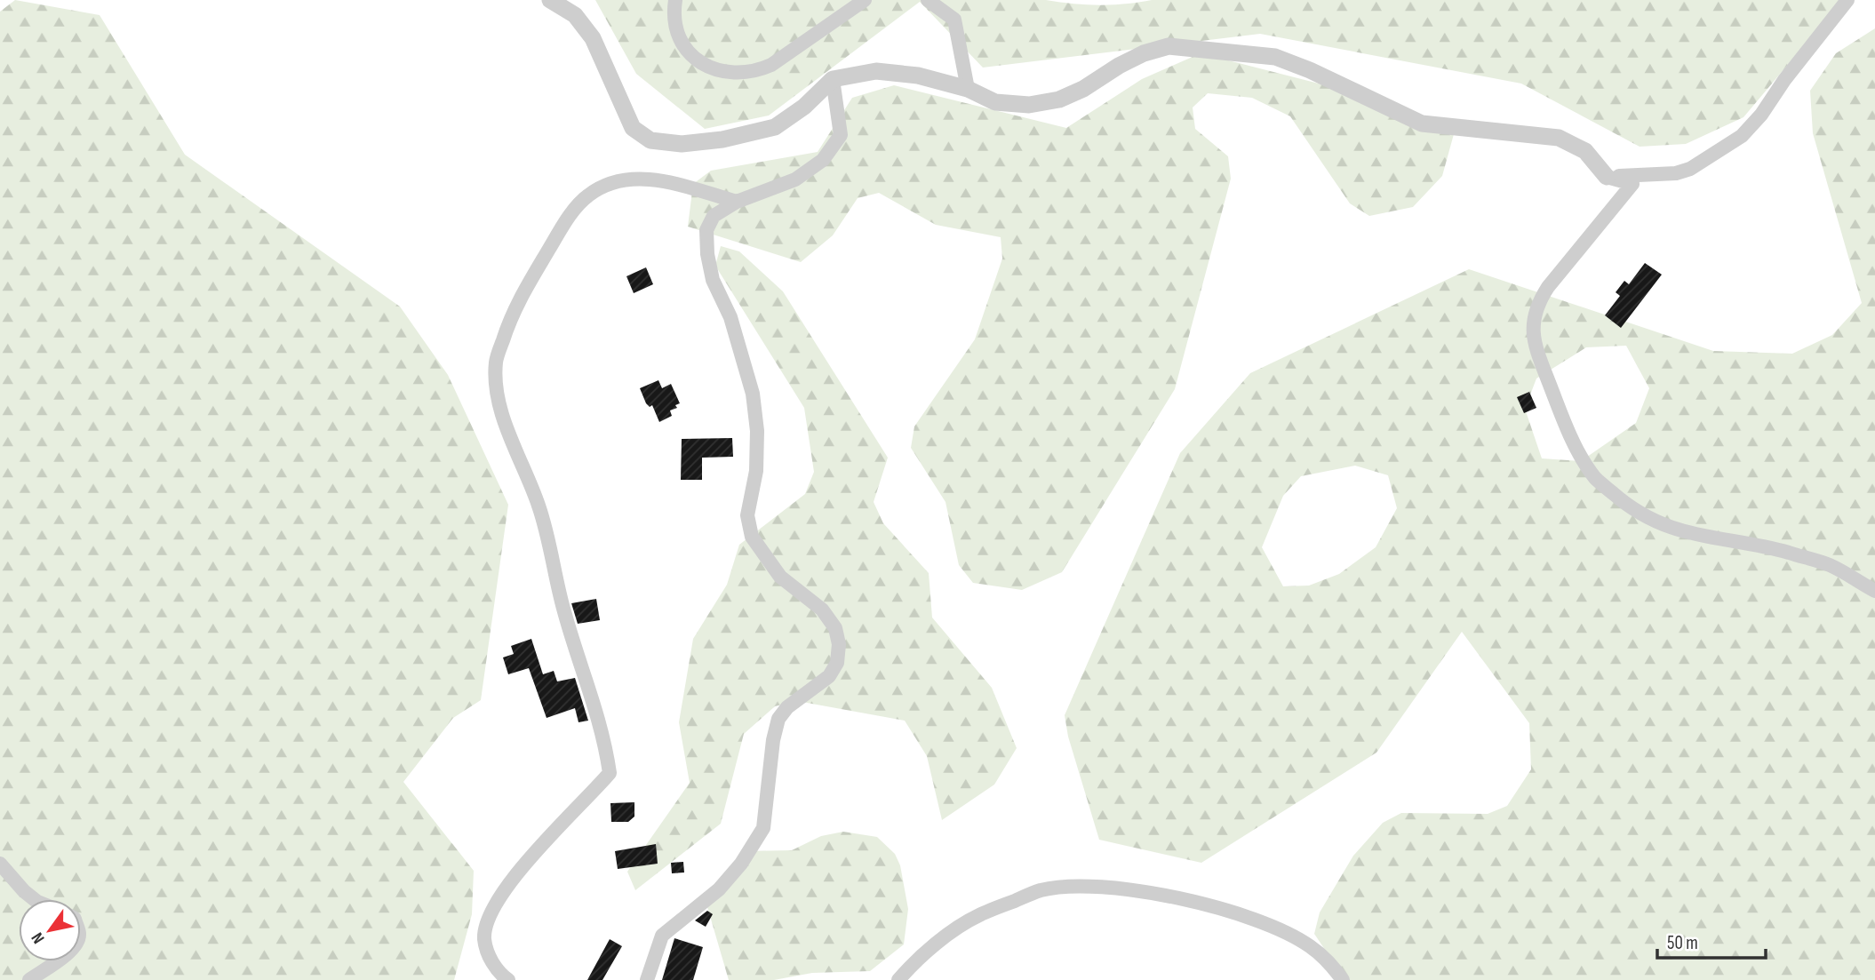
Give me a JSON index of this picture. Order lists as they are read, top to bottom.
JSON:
{
  "scale_bar": "50 m",
  "north": "bottom left"
}
